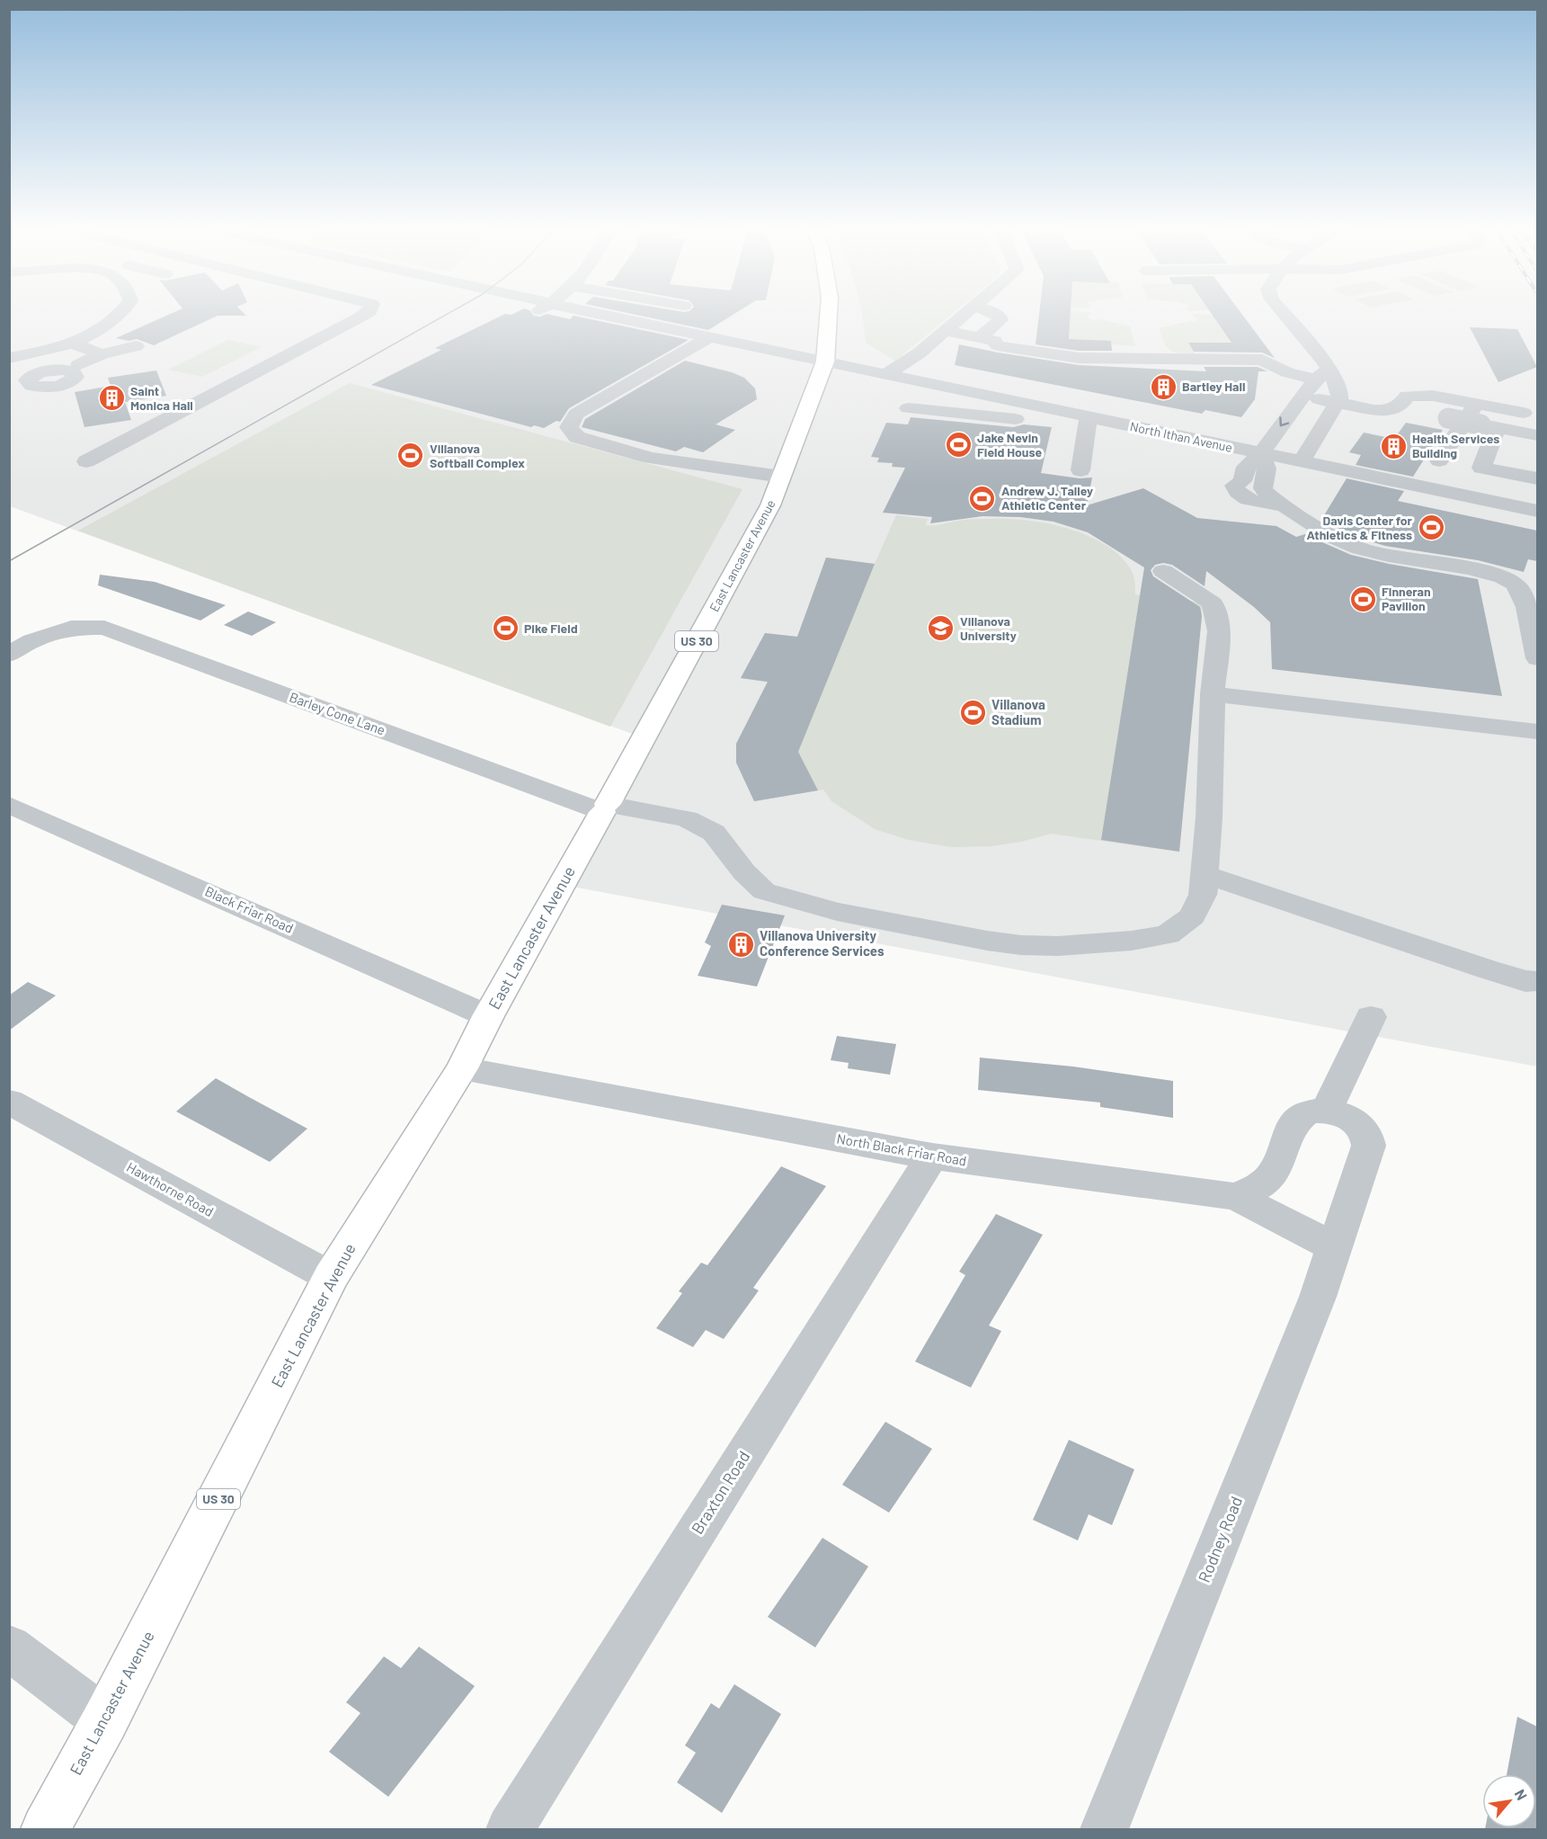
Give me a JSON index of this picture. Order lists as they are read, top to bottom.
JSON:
{
  "streets": {
    "highway": ["East Lancaster Avenue", "US 30"],
    "street": [
      "North Ithan Avenue",
      "Barley Cone Lane",
      "Black Friar Road",
      "North Black Friar Road",
      "Hawthorne Road",
      "Braxton Road",
      "Rodney Road"
    ]
  },
  "crossings": [
    ["North Ithan Avenue", "East Lancaster Avenue"],
    ["East Lancaster Avenue", "Barley Cone Lane"],
    ["East Lancaster Avenue", "Black Friar Road"],
    ["East Lancaster Avenue", "North Black Friar Road"],
    ["East Lancaster Avenue", "Hawthorne Road"],
    ["North Black Friar Road", "Braxton Road"],
    ["North Black Friar Road", "Rodney Road"]
  ],
  "places": {
    "building": [
      "Bartley Hall",
      "Saint Monica Hall",
      "Health Services Building",
      "Villanova University Conference Services"
    ],
    "sports": [
      "Jake Nevin Field House",
      "Villanova Softball Complex",
      "Andrew J. Talley Athletic Center",
      "Davis Center for Athletics & Fitness",
      "Finneran Pavilion",
      "Pike Field",
      "Villanova Stadium"
    ],
    "school or university": ["Villanova University"]
  },
  "north": "top right"
}
